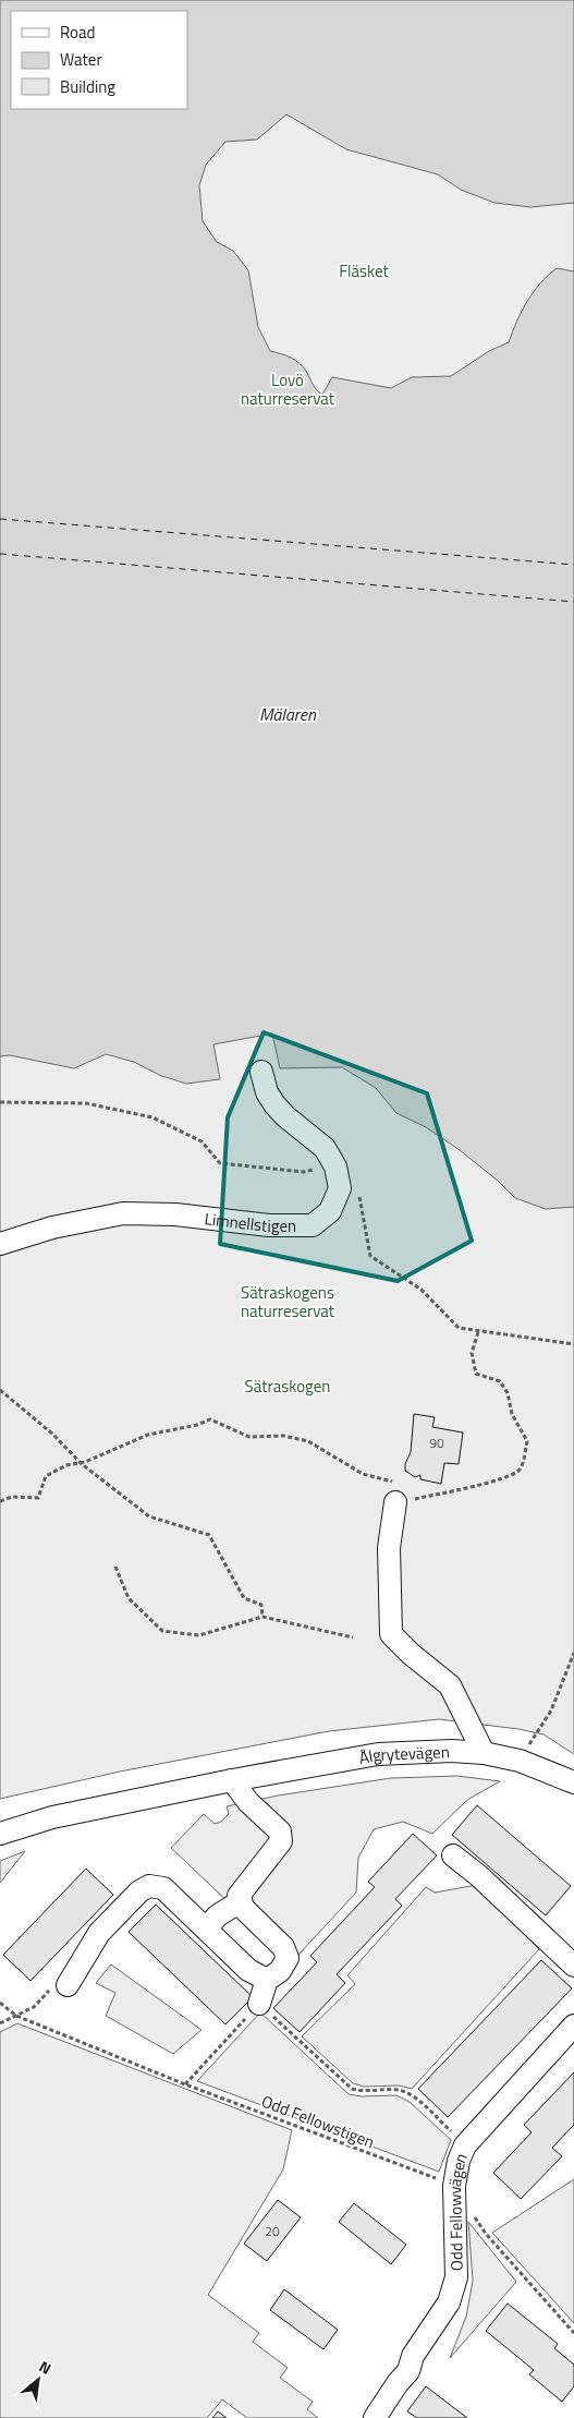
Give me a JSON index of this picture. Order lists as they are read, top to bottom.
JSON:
{
  "streets": {
    "street": ["Limnellstigen", "Ålgrytevägen", "Odd Fellowvägen"],
    "path": ["Odd Fellowstigen"]
  },
  "crossings": [
    ["Odd Fellowstigen", "Odd Fellowvägen"]
  ],
  "water": ["Mälaren"],
  "parks": [
    "Fläsket",
    "Lovö naturreservat",
    "Sätraskogens naturreservat",
    "Sätraskogen"
  ],
  "house_numbers": ["90", "20"],
  "legend": ["Road", "Water", "Building"],
  "north": "top right"
}
